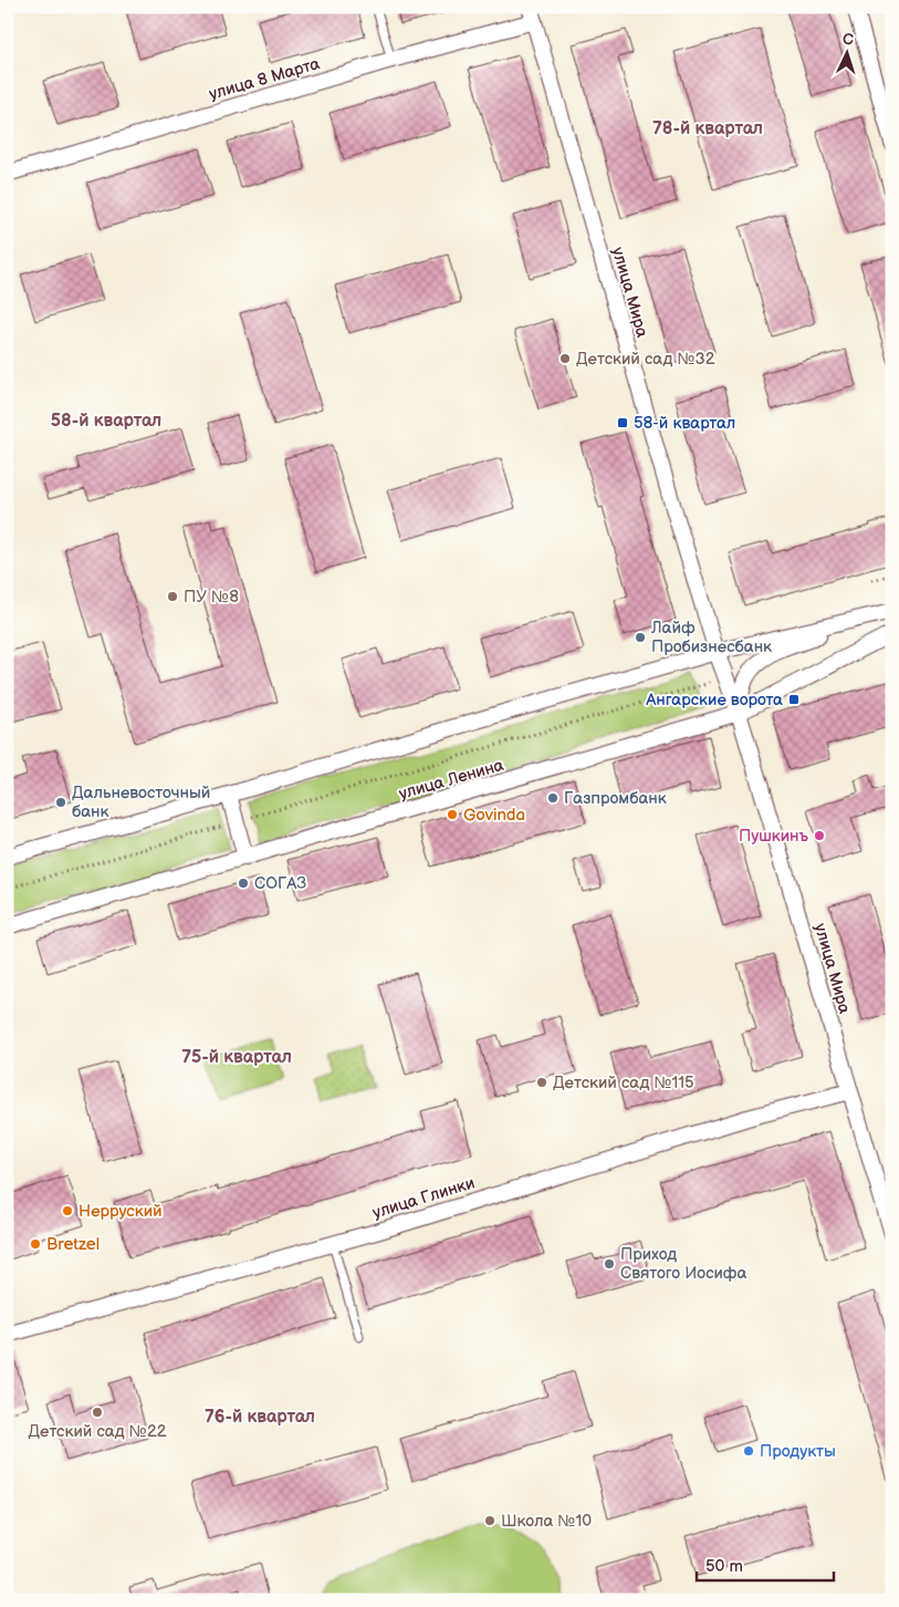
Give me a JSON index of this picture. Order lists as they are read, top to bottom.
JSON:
{
  "streets": {
    "street": [
      "улица 8 Марта",
      "улица Мира",
      "улица Ленина",
      "улица Глинки"
    ]
  },
  "crossings": [
    ["улица 8 Марта", "улица Мира"],
    ["улица Мира", "улица Ленина"],
    ["улица Мира", "улица Глинки"]
  ],
  "districts": [
    "78-й квартал",
    "58-й квартал",
    "75-й квартал",
    "76-й квартал"
  ],
  "places": {
    "other": [
      "Детский сад №32",
      "ПУ №8",
      "Лайф Пробизнесбанк",
      "Газпромбанк",
      "Дальневосточный банк",
      "Govinda",
      "Пушкинъ",
      "СОГАЗ",
      "Детский сад №115",
      "Нерруский",
      "Bretzel",
      "Приход Святого Иосифа",
      "Детский сад №22",
      "Продукты",
      "Школа №10"
    ],
    "transit": ["58-й квартал", "Ангарские ворота"]
  },
  "scale_bar": "50 m",
  "north": "top"
}
